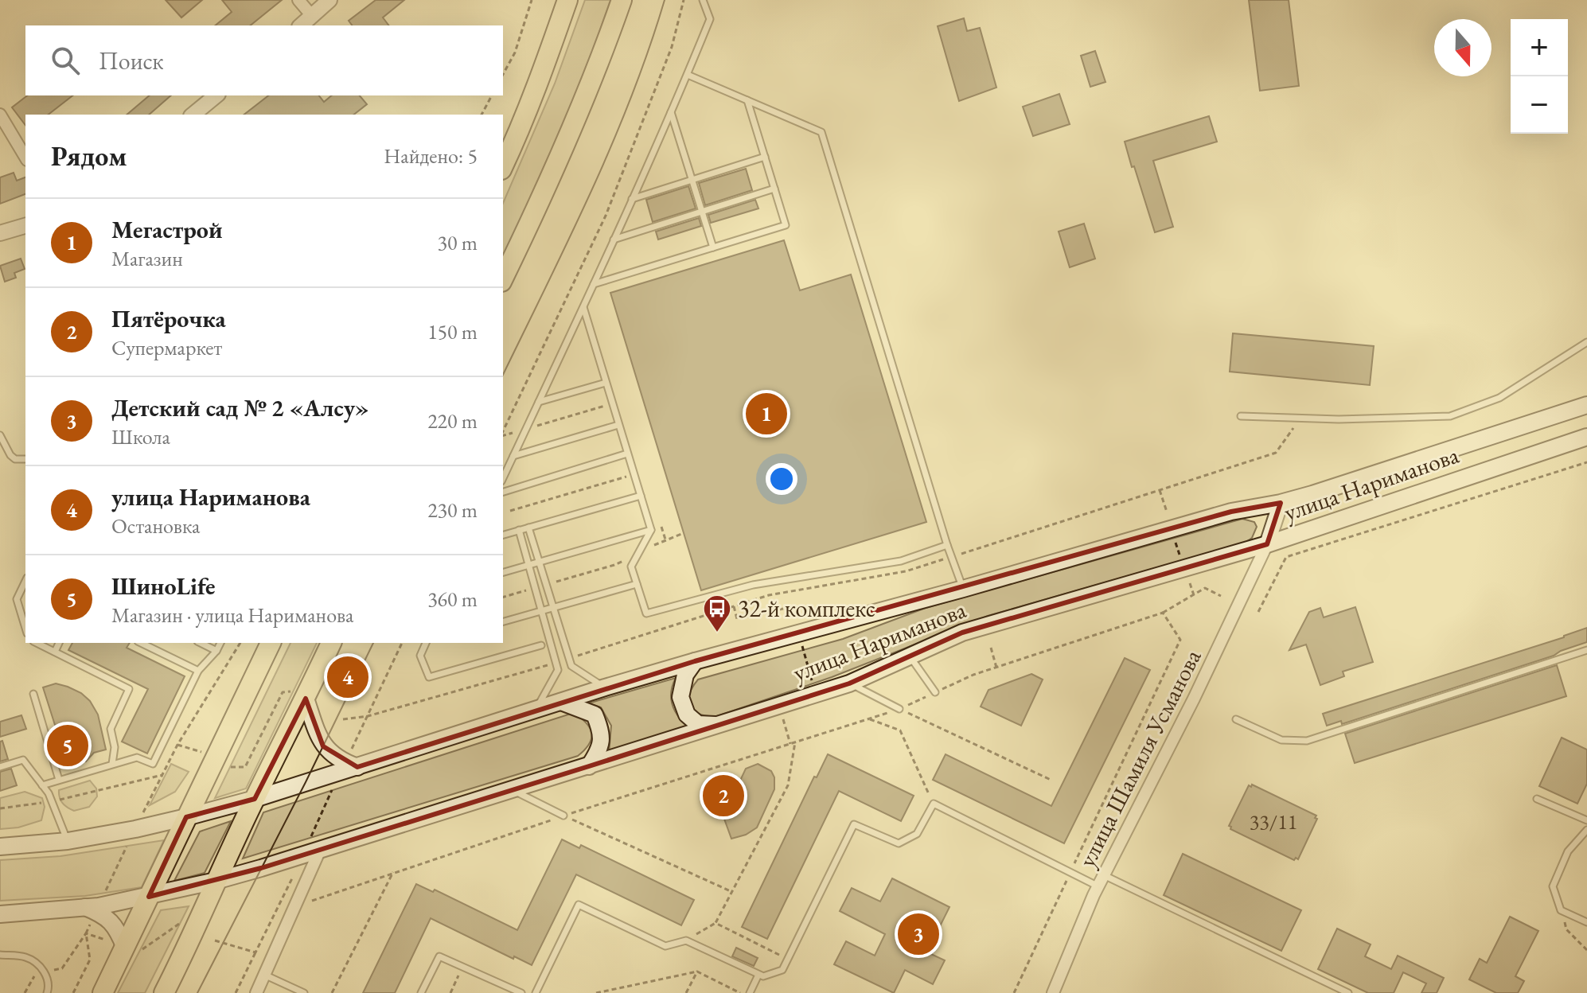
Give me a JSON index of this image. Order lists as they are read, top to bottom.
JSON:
{
  "streets": {
    "main road": ["улица Нариманова"],
    "street": ["улица Шамиля Усманова"]
  },
  "crossings": [
    ["улица Нариманова", "улица Шамиля Усманова"]
  ],
  "places": {
    "bus stop": ["32-й комплекс"]
  },
  "house_numbers": ["33/11"],
  "north": "bottom",
  "page": {
    "map_buttons": ["+", "−"],
    "search": "Поиск",
    "heading": ["Рядом", "Найдено: 5"],
    "list": [
      {
        "mark": "1",
        "name": "Мегастрой",
        "note": "Магазин",
        "value": "30 m"
      },
      {
        "mark": "2",
        "name": "Пятёрочка",
        "note": "Супермаркет",
        "value": "150 m"
      },
      {
        "mark": "3",
        "name": "Детский сад № 2 «Алсу»",
        "note": "Школа",
        "value": "220 m"
      },
      {
        "mark": "4",
        "name": "улица Нариманова",
        "note": "Остановка",
        "value": "230 m"
      },
      {
        "mark": "5",
        "name": "ШиноLife",
        "note": "Магазин · улица Нариманова",
        "value": "360 m"
      }
    ],
    "pins": [
      "1",
      "4",
      "5",
      "2",
      "3"
    ]
  }
}
